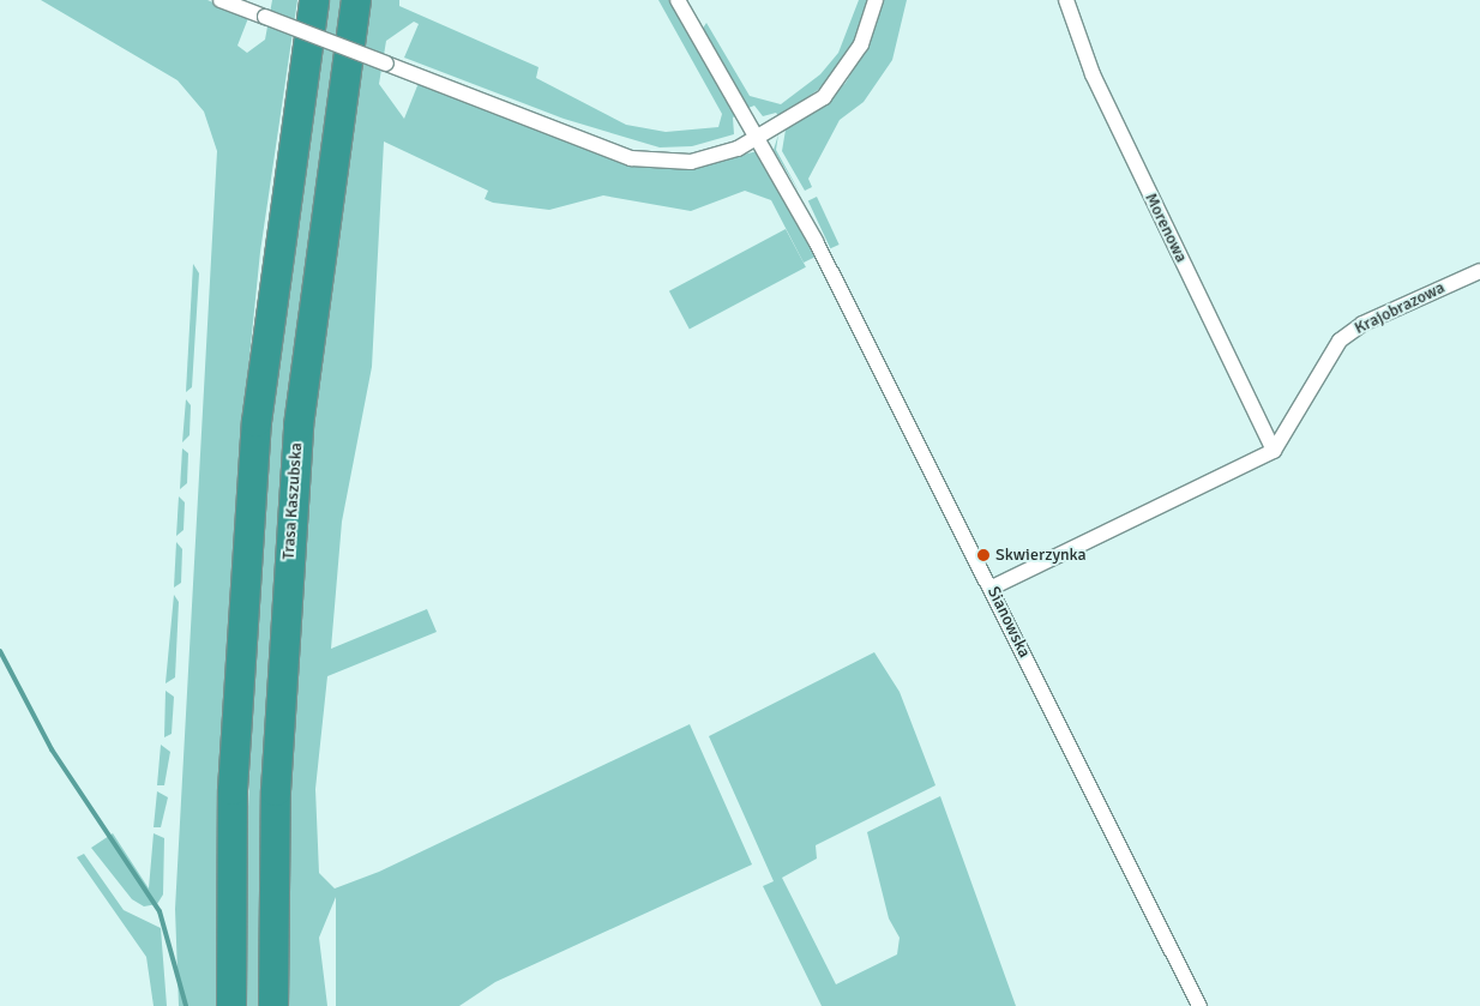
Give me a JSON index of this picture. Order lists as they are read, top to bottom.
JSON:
{
  "streets": {
    "highway": ["Trasa Kaszubska"],
    "street": ["Morenowa", "Krajobrazowa", "Sianowska"]
  },
  "crossings": [
    ["Morenowa", "Krajobrazowa"]
  ],
  "places": ["Skwierzynka"]
}
